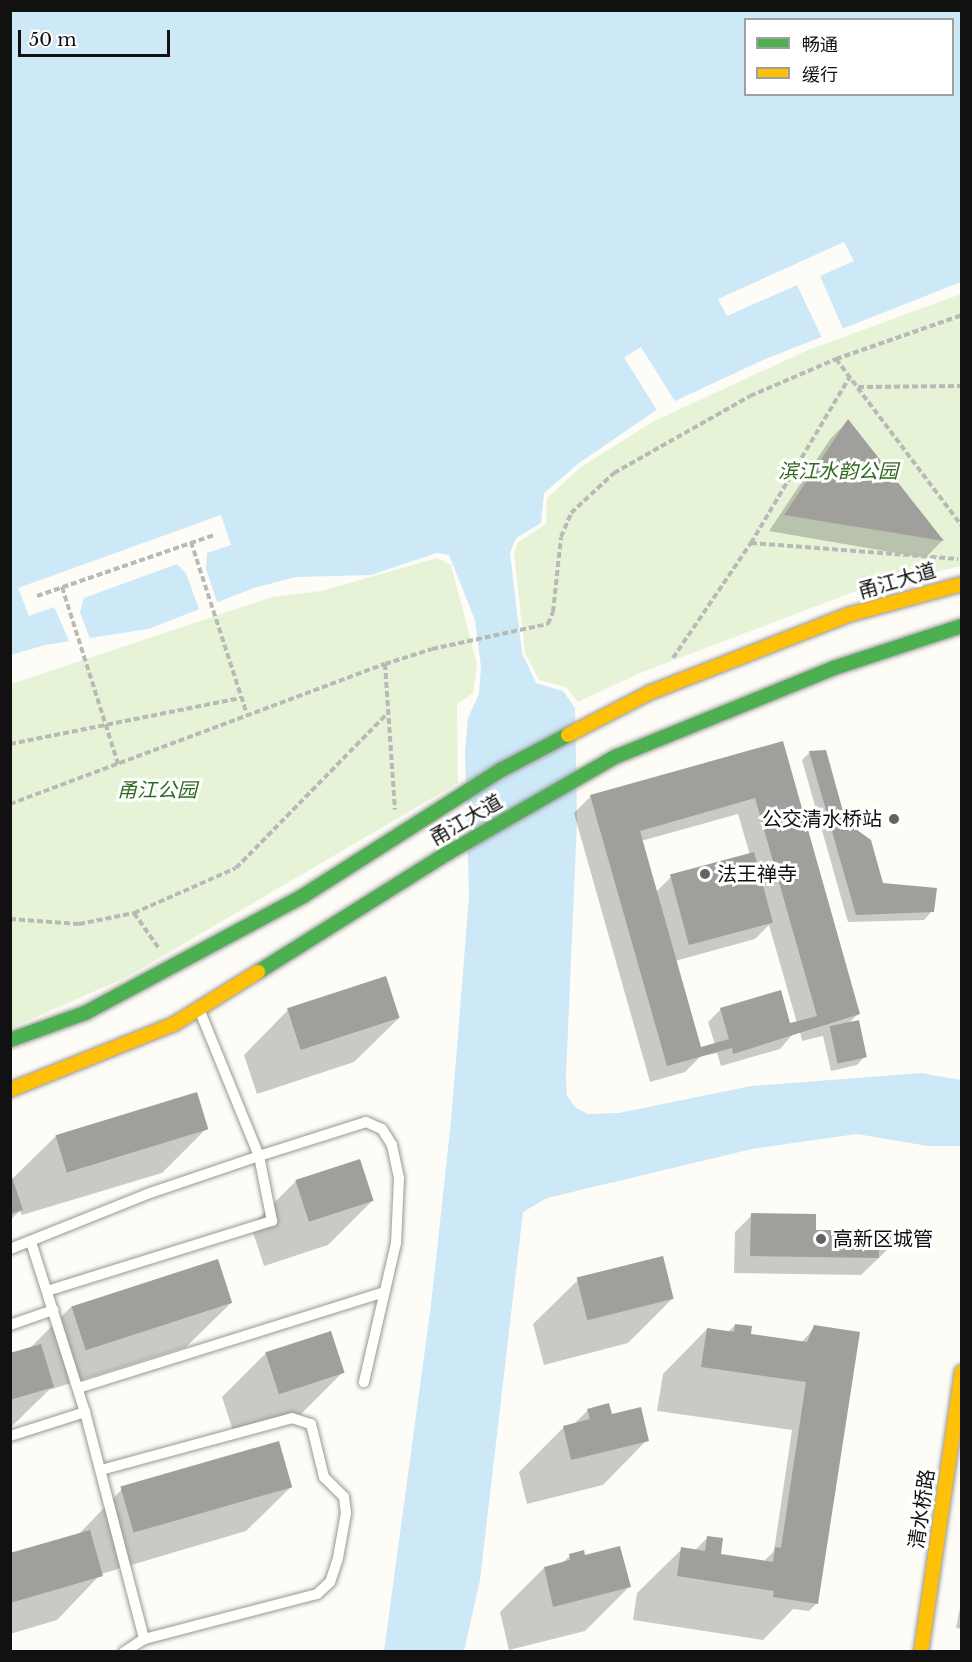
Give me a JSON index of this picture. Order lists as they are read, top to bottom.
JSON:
{
  "streets": {
    "main road": ["甬江大道", "清水桥路"]
  },
  "parks": ["滨江水韵公园", "甬江公园"],
  "places": ["公交清水桥站", "法王禅寺", "高新区城管"],
  "legend": ["畅通", "缓行"],
  "scale_bar": "50 m"
}
